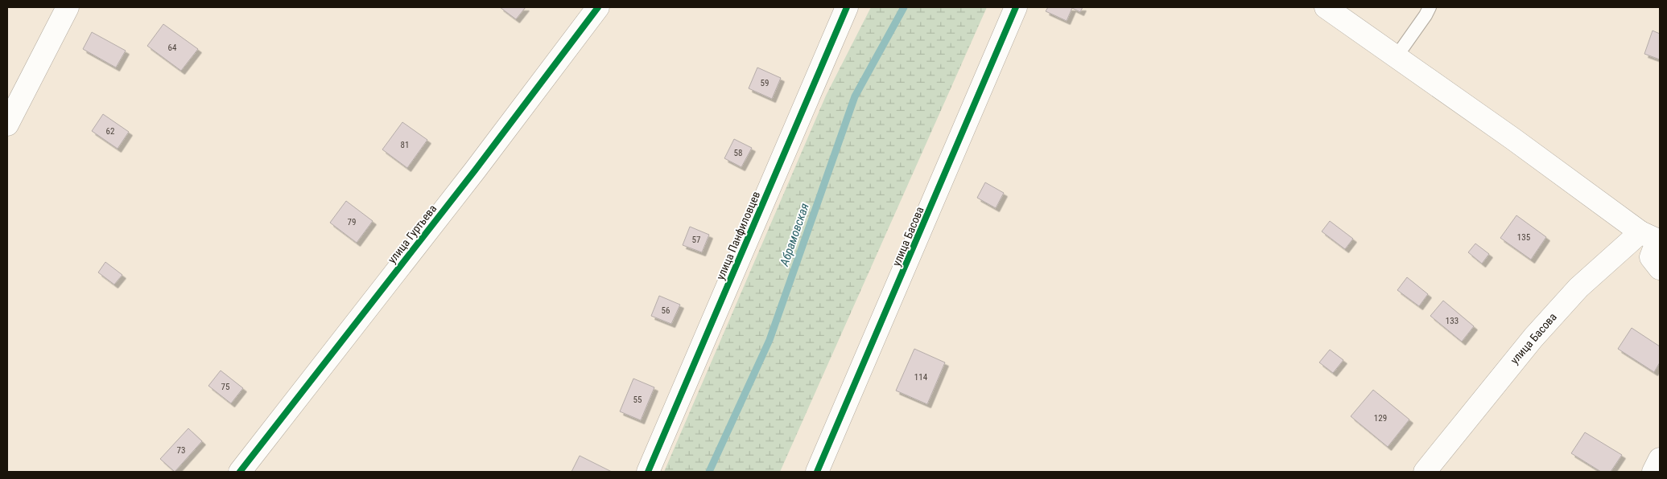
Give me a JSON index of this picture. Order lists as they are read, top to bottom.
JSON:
{
  "streets": {
    "street": ["улица Гуртьева", "улица Панфиловцев", "улица Басова"]
  },
  "water": ["Абрамовская"],
  "house_numbers": [
    "64",
    "59",
    "62",
    "81",
    "58",
    "79",
    "135",
    "57",
    "56",
    "133",
    "114",
    "75",
    "55",
    "129",
    "73"
  ]
}
